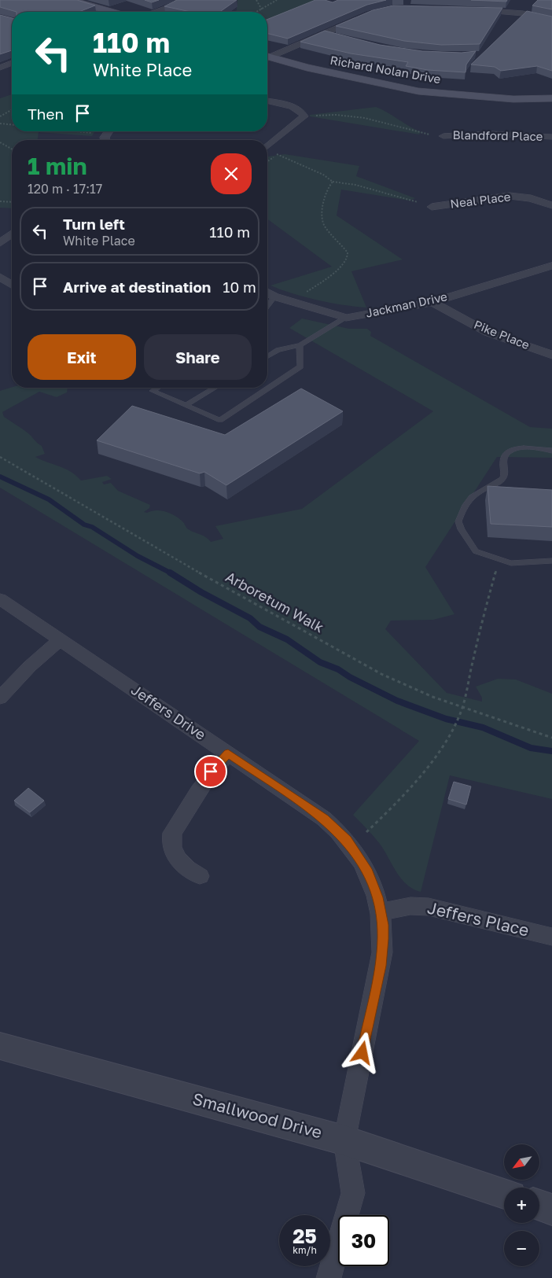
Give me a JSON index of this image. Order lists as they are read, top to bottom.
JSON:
{
  "streets": {
    "main road": ["Richard Nolan Drive"],
    "street": [
      "Blandford Place",
      "Neal Place",
      "Jackman Drive",
      "Pike Place",
      "Jeffers Drive",
      "Jeffers Place",
      "Smallwood Drive"
    ],
    "path": ["Arboretum Walk"]
  },
  "crossings": [
    ["Jackman Drive", "Pike Place"],
    ["Jeffers Drive", "Jeffers Place"],
    ["Jeffers Drive", "Smallwood Drive"]
  ],
  "north": "bottom left",
  "page": {
    "turn": ["110 m", "White Place"],
    "then": "Then",
    "heading": ["1 min", "120 m · 17:17"],
    "list": [
      {
        "name": "Turn left",
        "note": "White Place",
        "value": "110 m"
      },
      {
        "name": "Arrive at destination",
        "value": "10 m"
      }
    ],
    "buttons": ["Exit", "Share"],
    "map_buttons": ["+", "−"],
    "speed": "25 km/h",
    "limit": "30"
  }
}
